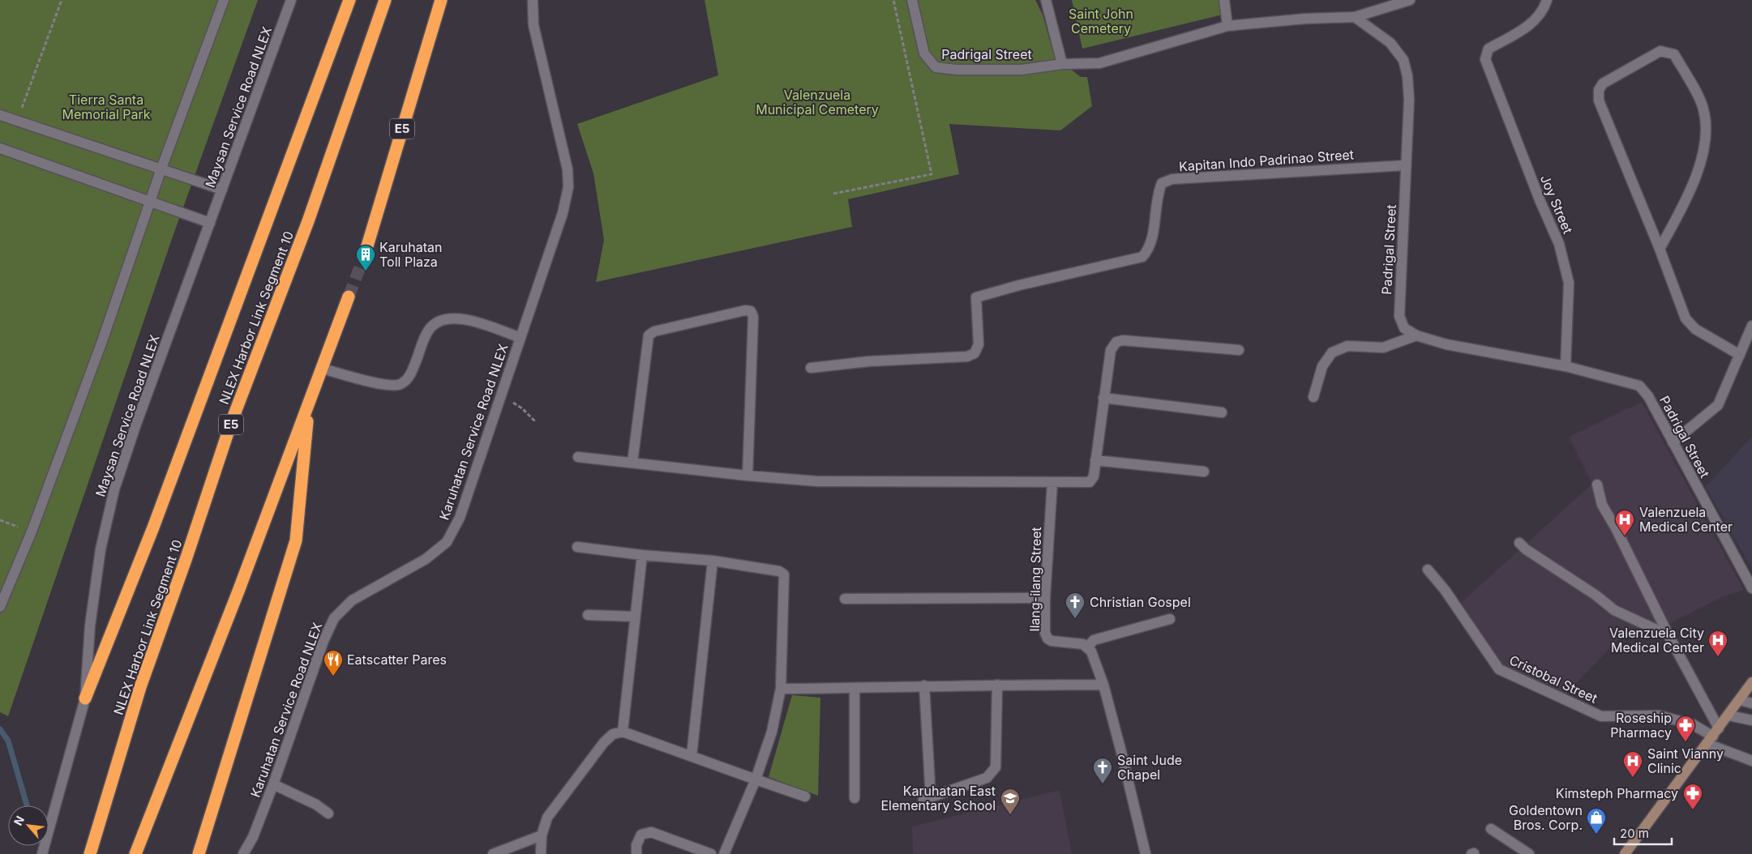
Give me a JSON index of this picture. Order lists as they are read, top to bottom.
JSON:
{
  "streets": {
    "highway": ["E5", "NLEX Harbor Link Segment 10"],
    "street": [
      "Padrigal Street",
      "Maysan Service Road NLEX",
      "Kapitan Indo Padrinao Street",
      "Joy Street",
      "Karuhatan Service Road NLEX",
      "Ilang-ilang Street",
      "Cristobal Street"
    ]
  },
  "crossings": [
    ["Padrigal Street", "Kapitan Indo Padrinao Street"],
    ["Padrigal Street", "Joy Street"]
  ],
  "parks": ["Saint John Cemetery", "Valenzuela Municipal Cemetery", "Tierra Santa Memorial Park"],
  "places": {
    "building": ["Karuhatan Toll Plaza"],
    "hospital": ["Valenzuela Medical Center", "Valenzuela City Medical Center", "Saint Vianny Clinic"],
    "church": ["Christian Gospel", "Saint Jude Chapel"],
    "restaurant": ["Eatscatter Pares"],
    "pharmacy": ["Roseship Pharmacy", "Kimsteph Pharmacy"],
    "school or university": ["Karuhatan East Elementary School"],
    "shop": ["Goldentown Bros. Corp."]
  },
  "scale_bar": "20 m",
  "north": "top left"
}
